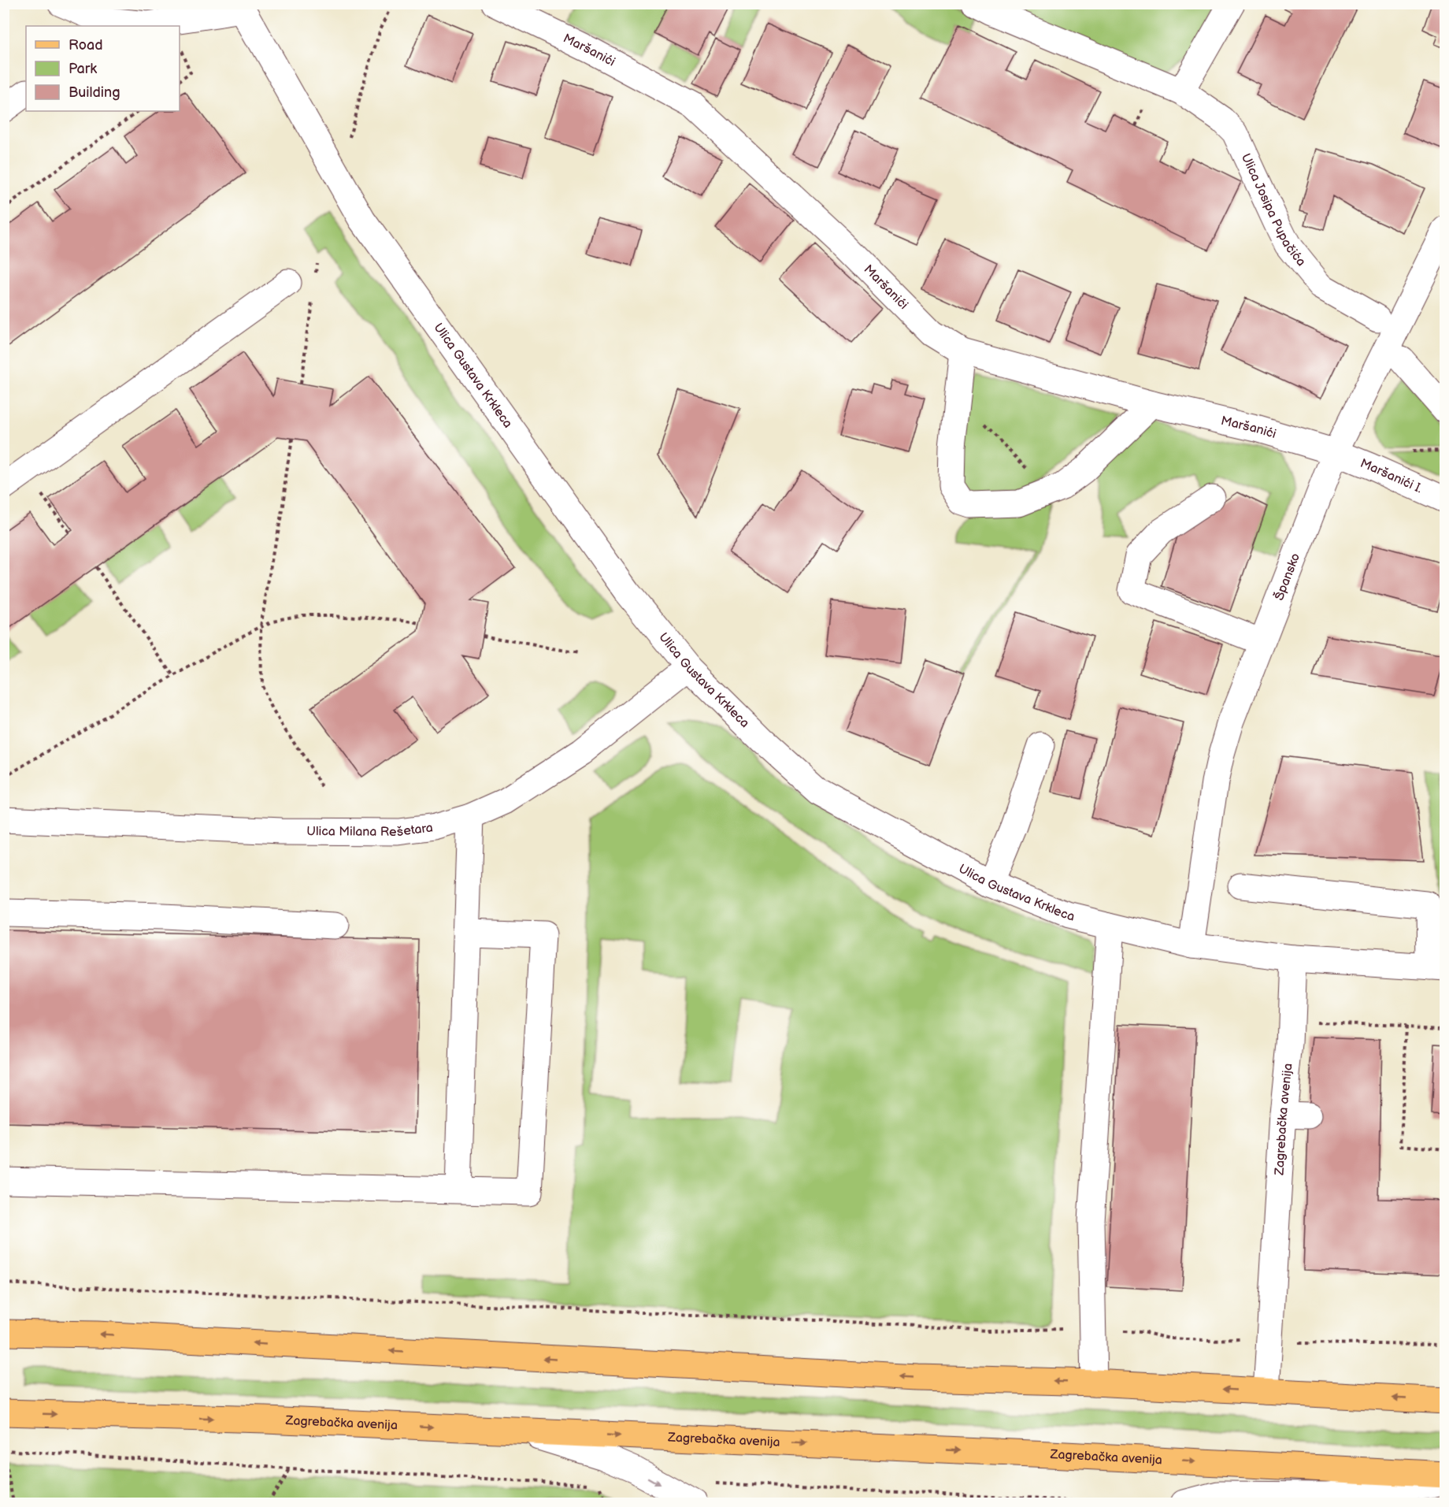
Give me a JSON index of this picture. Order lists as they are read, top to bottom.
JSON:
{
  "streets": {
    "main road": ["Zagrebačka avenija"],
    "street": [
      "Maršanići",
      "Ulica Josipa Pupačića",
      "Ulica Gustava Krkleca",
      "Maršanići I.",
      "Špansko",
      "Ulica Milana Rešetara"
    ]
  },
  "crossings": [
    ["Maršanići", "Maršanići I."],
    ["Maršanići", "Špansko"],
    ["Ulica Gustava Krkleca", "Špansko"],
    ["Ulica Gustava Krkleca", "Ulica Milana Rešetara"],
    ["Ulica Gustava Krkleca", "Zagrebačka avenija"],
    ["Maršanići I.", "Špansko"]
  ],
  "legend": ["Road", "Park", "Building"]
}
